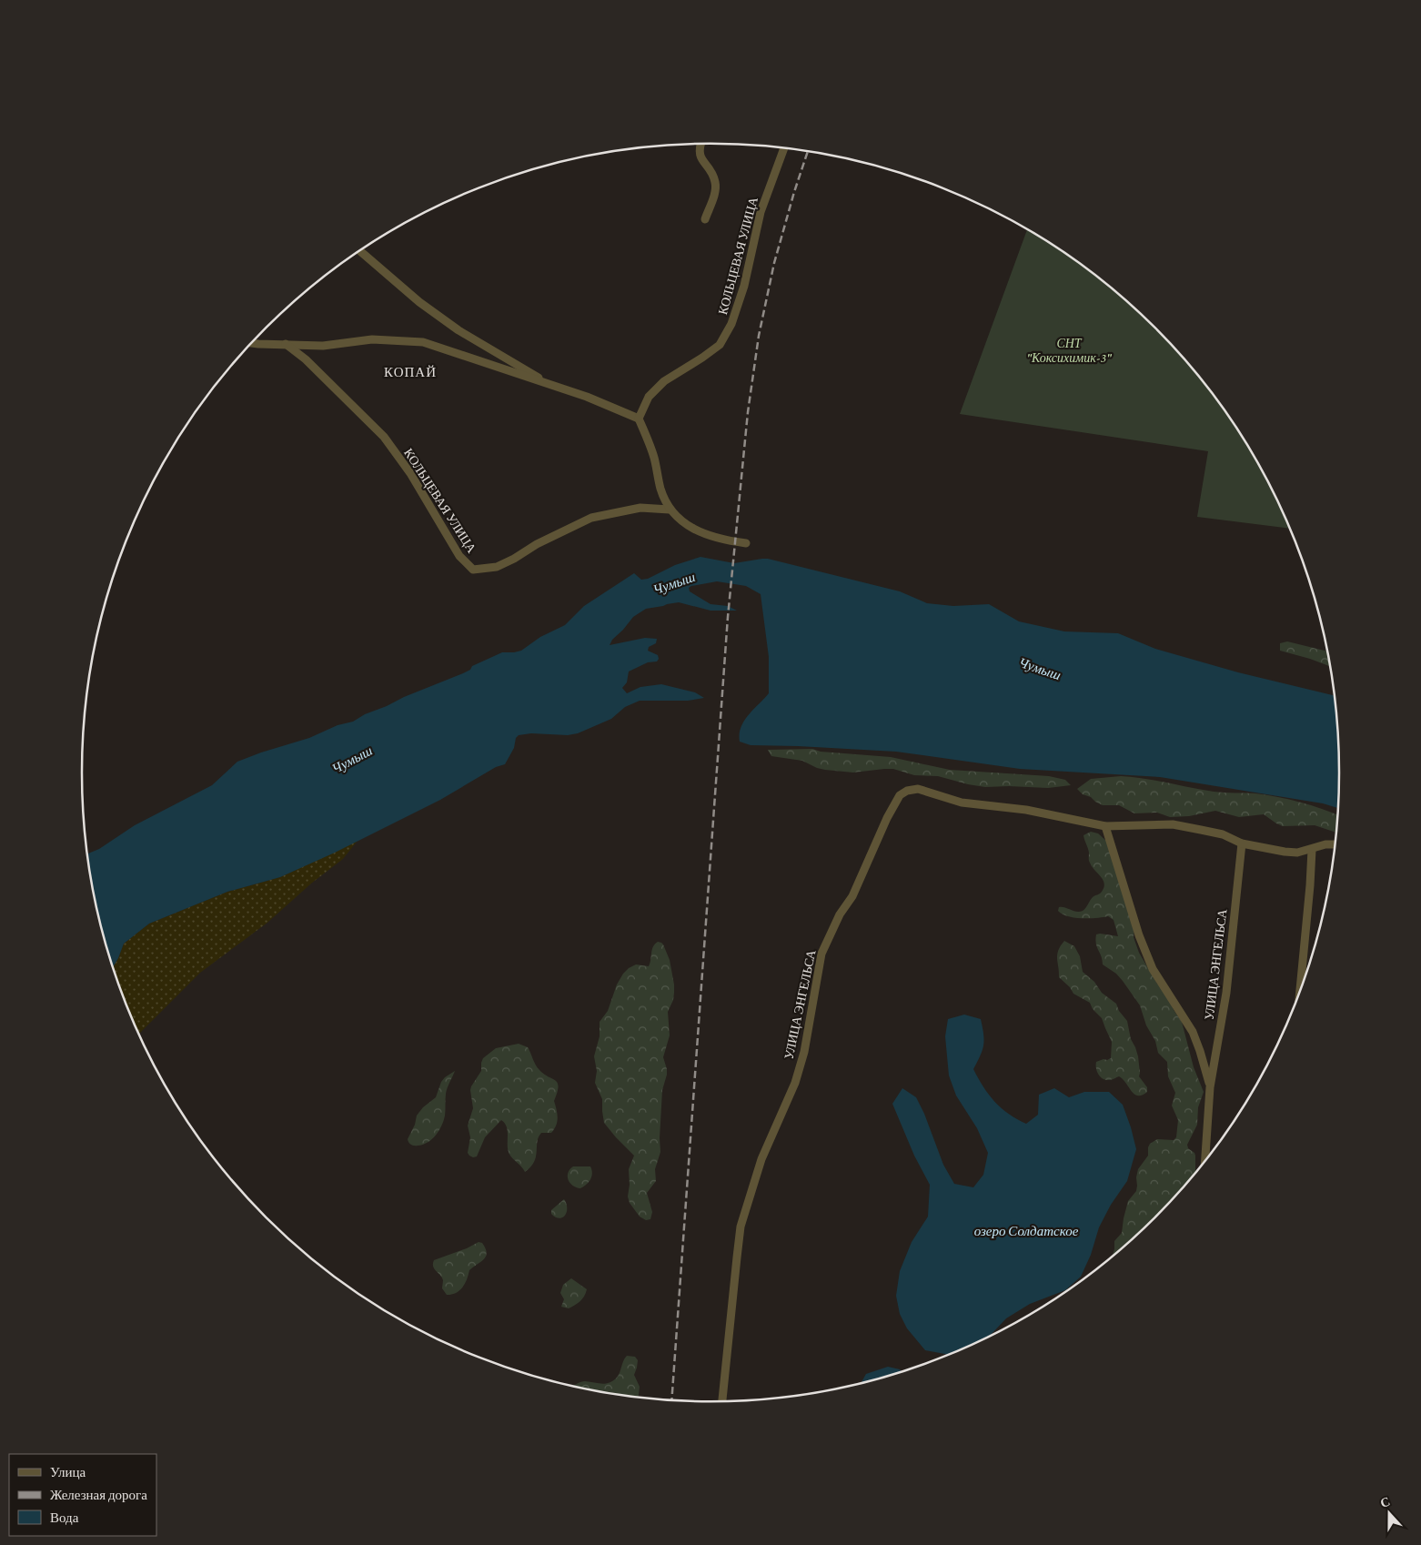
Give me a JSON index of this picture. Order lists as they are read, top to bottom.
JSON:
{
  "streets": {
    "street": ["КОЛЬЦЕВАЯ УЛИЦА", "УЛИЦА ЭНГЕЛЬСА"]
  },
  "districts": ["КОПАЙ"],
  "water": ["Чумыш", "озеро Солдатское"],
  "parks": ["СНТ \"Коксихимик-3\""],
  "legend": ["Улица", "Железная дорога", "Вода"],
  "north": "top"
}
